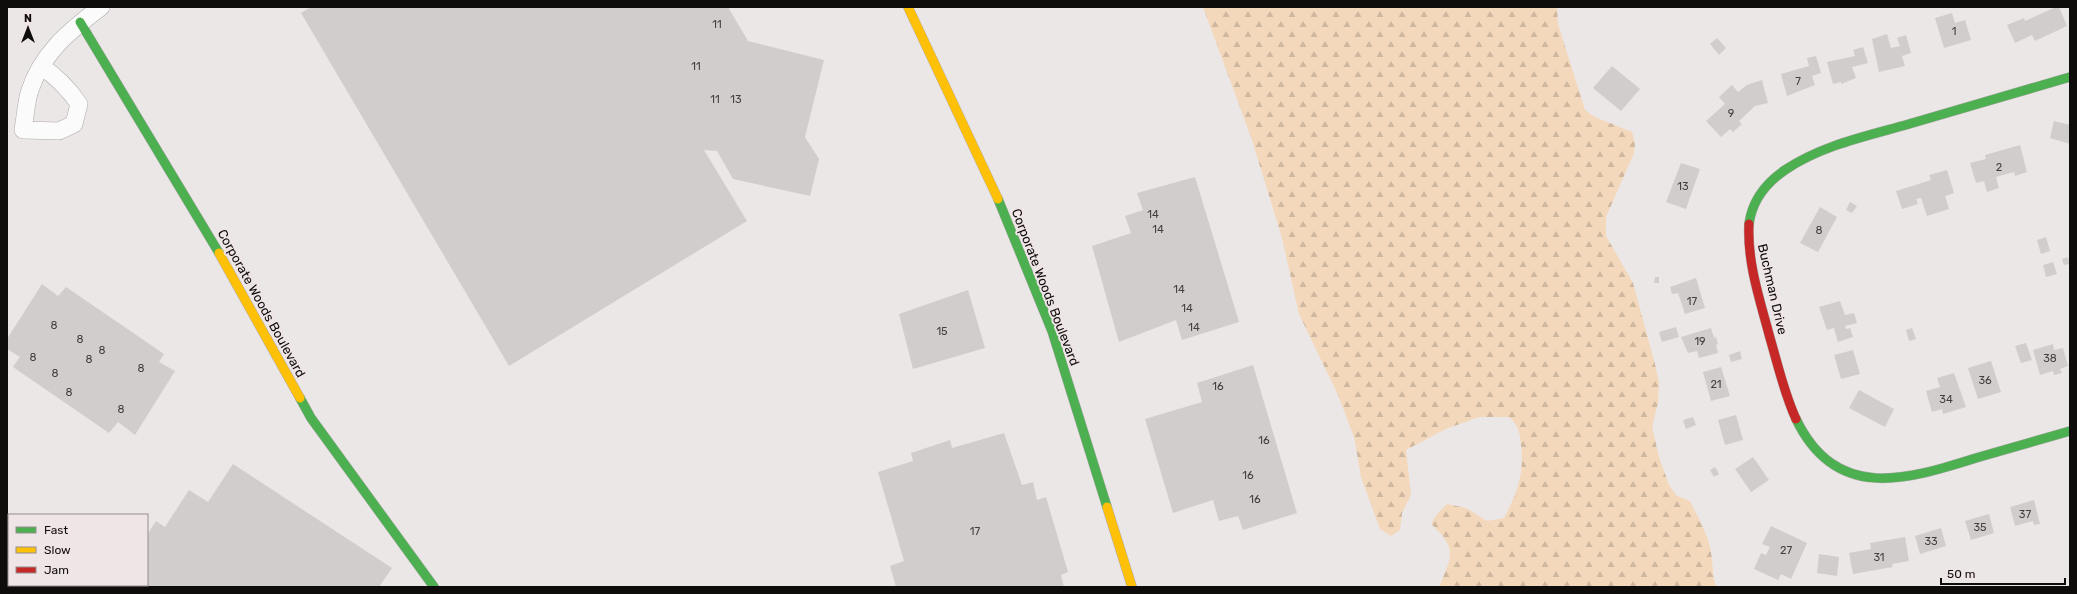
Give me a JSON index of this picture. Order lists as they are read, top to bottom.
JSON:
{
  "streets": {
    "street": ["Corporate Woods Boulevard", "Buchman Drive"]
  },
  "house_numbers": [
    "11",
    "1",
    "11",
    "7",
    "11",
    "13",
    "9",
    "2",
    "13",
    "14",
    "14",
    "8",
    "14",
    "17",
    "14",
    "8",
    "14",
    "15",
    "8",
    "19",
    "8",
    "8",
    "38",
    "8",
    "8",
    "8",
    "36",
    "21",
    "16",
    "8",
    "34",
    "8",
    "16",
    "16",
    "16",
    "37",
    "35",
    "17",
    "33",
    "27",
    "31"
  ],
  "legend": ["Fast", "Slow", "Jam"],
  "scale_bar": "50 m",
  "north": "top"
}
